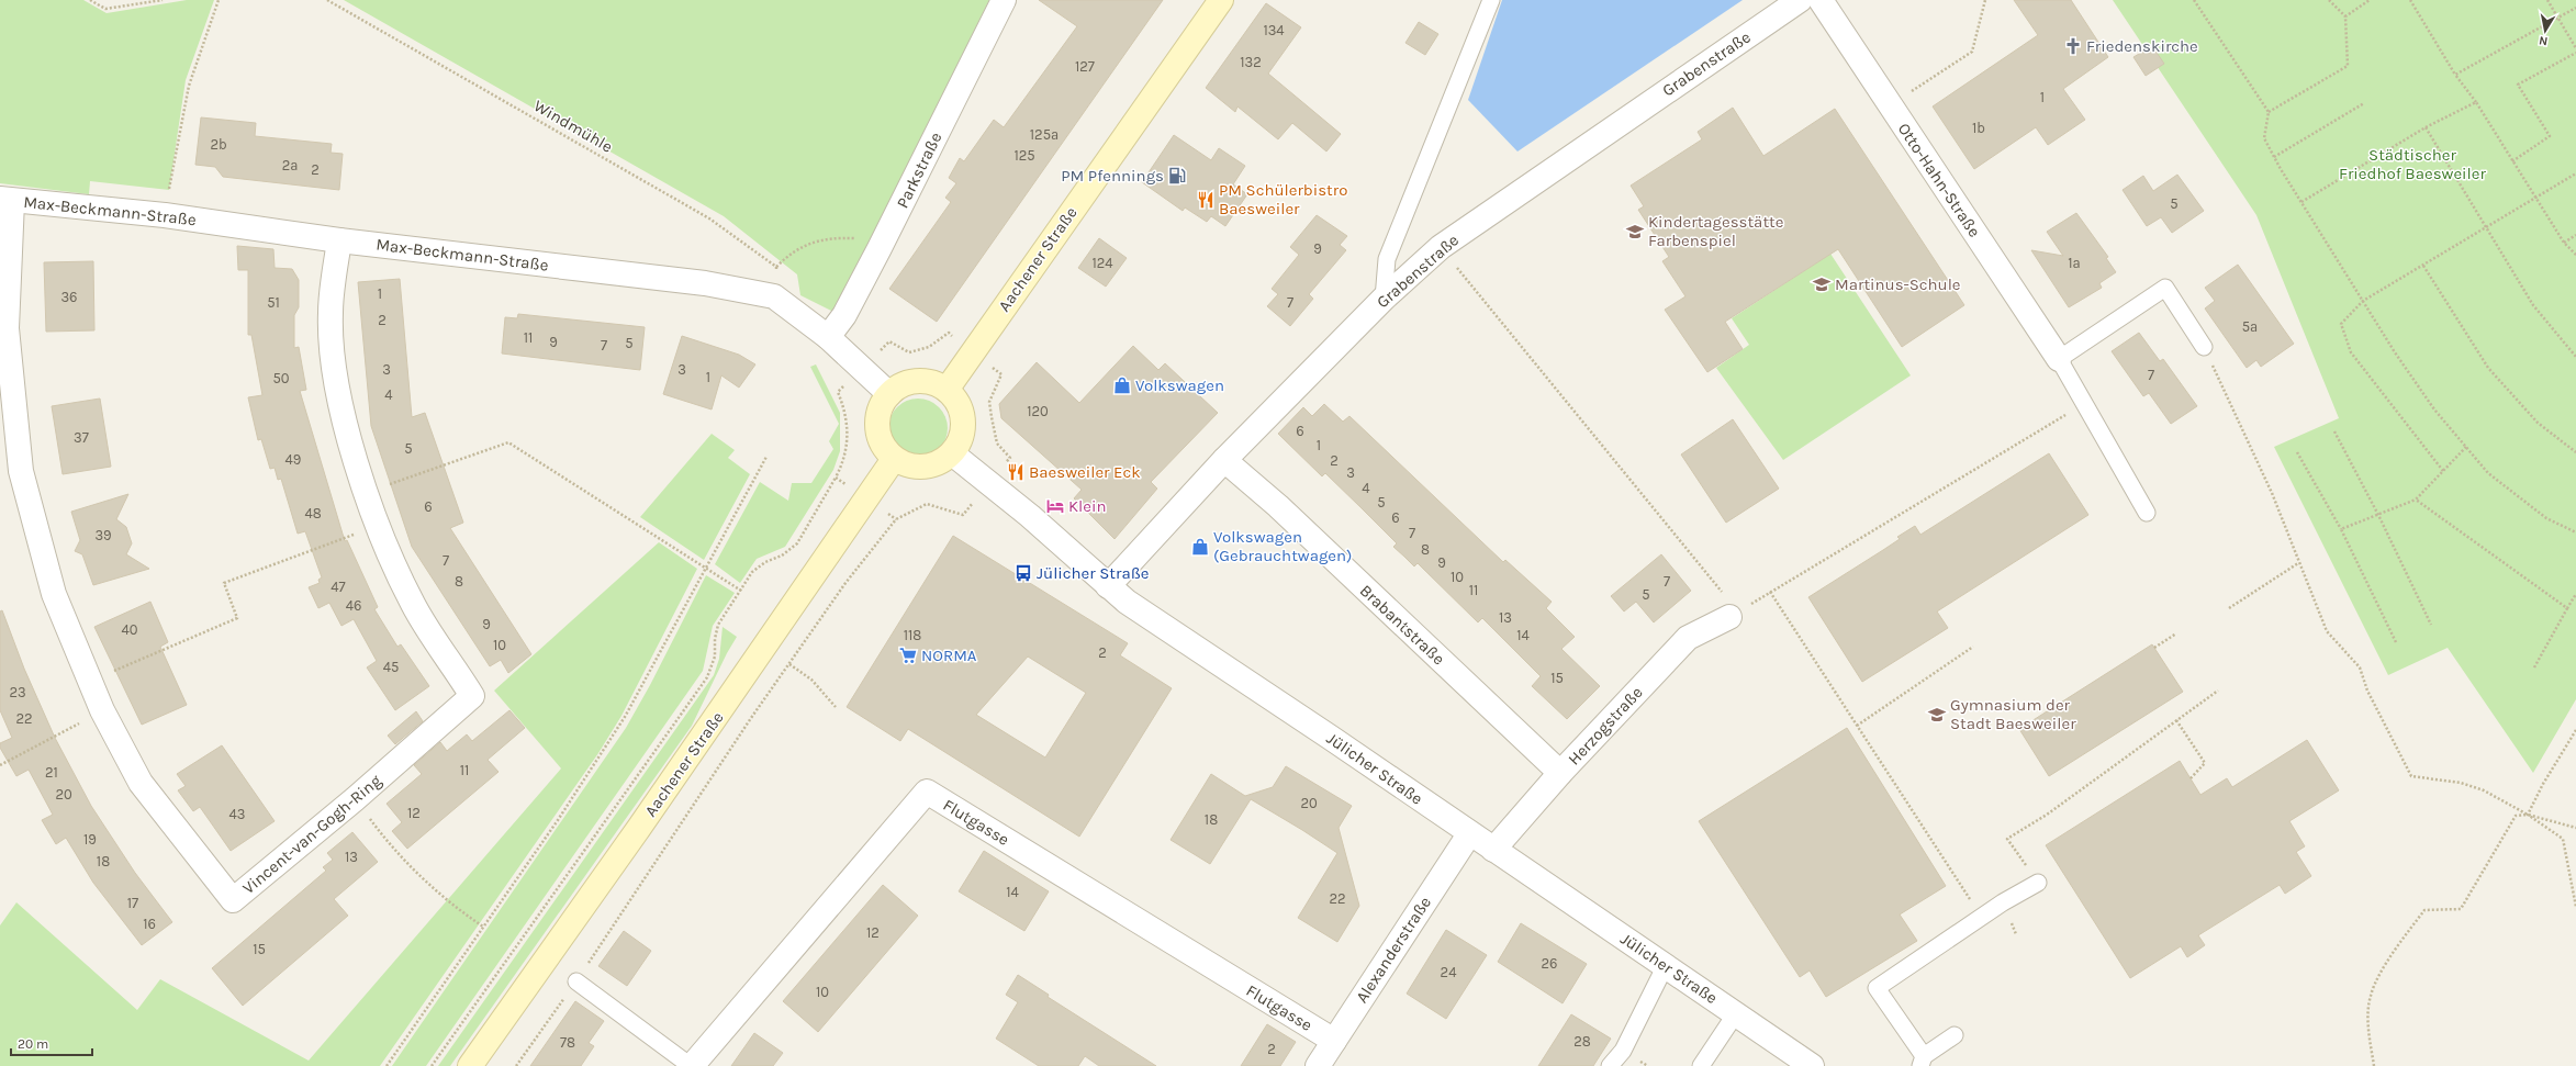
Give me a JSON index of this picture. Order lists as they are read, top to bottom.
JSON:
{
  "streets": {
    "main road": ["Aachener Straße"],
    "street": [
      "Grabenstraße",
      "Parkstraße",
      "Otto-Hahn-Straße",
      "Max-Beckmann-Straße",
      "Brabantstraße",
      "Herzogstraße",
      "Jülicher Straße",
      "Flutgasse",
      "Vincent-van-Gogh-Ring",
      "Alexanderstraße"
    ],
    "path": ["Windmühle"]
  },
  "crossings": [
    ["Grabenstraße", "Brabantstraße"],
    ["Grabenstraße", "Jülicher Straße"],
    ["Parkstraße", "Max-Beckmann-Straße"],
    ["Max-Beckmann-Straße", "Aachener Straße"],
    ["Max-Beckmann-Straße", "Jülicher Straße"],
    ["Max-Beckmann-Straße", "Vincent-van-Gogh-Ring"],
    ["Aachener Straße", "Jülicher Straße"],
    ["Brabantstraße", "Herzogstraße"],
    ["Herzogstraße", "Jülicher Straße"],
    ["Jülicher Straße", "Alexanderstraße"],
    ["Flutgasse", "Alexanderstraße"]
  ],
  "parks": ["Städtischer Friedhof Baesweiler"],
  "places": {
    "church": ["Friedenskirche"],
    "fuel station": ["PM Pfennings"],
    "restaurant": ["PM Schülerbistro Baesweiler", "Baesweiler Eck"],
    "school or university": ["Kindertagesstätte Farbenspiel", "Martinus-Schule", "Gymnasium der Stadt Baesweiler"],
    "shop": ["Volkswagen", "Volkswagen (Gebrauchtwagen)"],
    "hotel": ["Klein"],
    "bus stop": ["Jülicher Straße"],
    "supermarket": ["NORMA"]
  },
  "house_numbers": [
    "134",
    "132",
    "127",
    "1",
    "1b",
    "125a",
    "2b",
    "125",
    "2a",
    "2",
    "5",
    "9",
    "124",
    "1a",
    "1",
    "36",
    "51",
    "7",
    "2",
    "5a",
    "11",
    "9",
    "5",
    "7",
    "3",
    "3",
    "7",
    "1",
    "50",
    "4",
    "120",
    "6",
    "37",
    "1",
    "5",
    "49",
    "2",
    "3",
    "4",
    "5",
    "6",
    "48",
    "6",
    "7",
    "39",
    "8",
    "7",
    "9",
    "10",
    "8",
    "7",
    "47",
    "11",
    "5",
    "46",
    "13",
    "9",
    "40",
    "118",
    "14",
    "10",
    "2",
    "45",
    "15",
    "23",
    "22",
    "11",
    "21",
    "20",
    "20",
    "12",
    "43",
    "18",
    "19",
    "13",
    "18",
    "14",
    "22",
    "17",
    "16",
    "12",
    "15",
    "26",
    "24",
    "10",
    "28",
    "78",
    "2"
  ],
  "scale_bar": "20 m",
  "north": "bottom"
}
